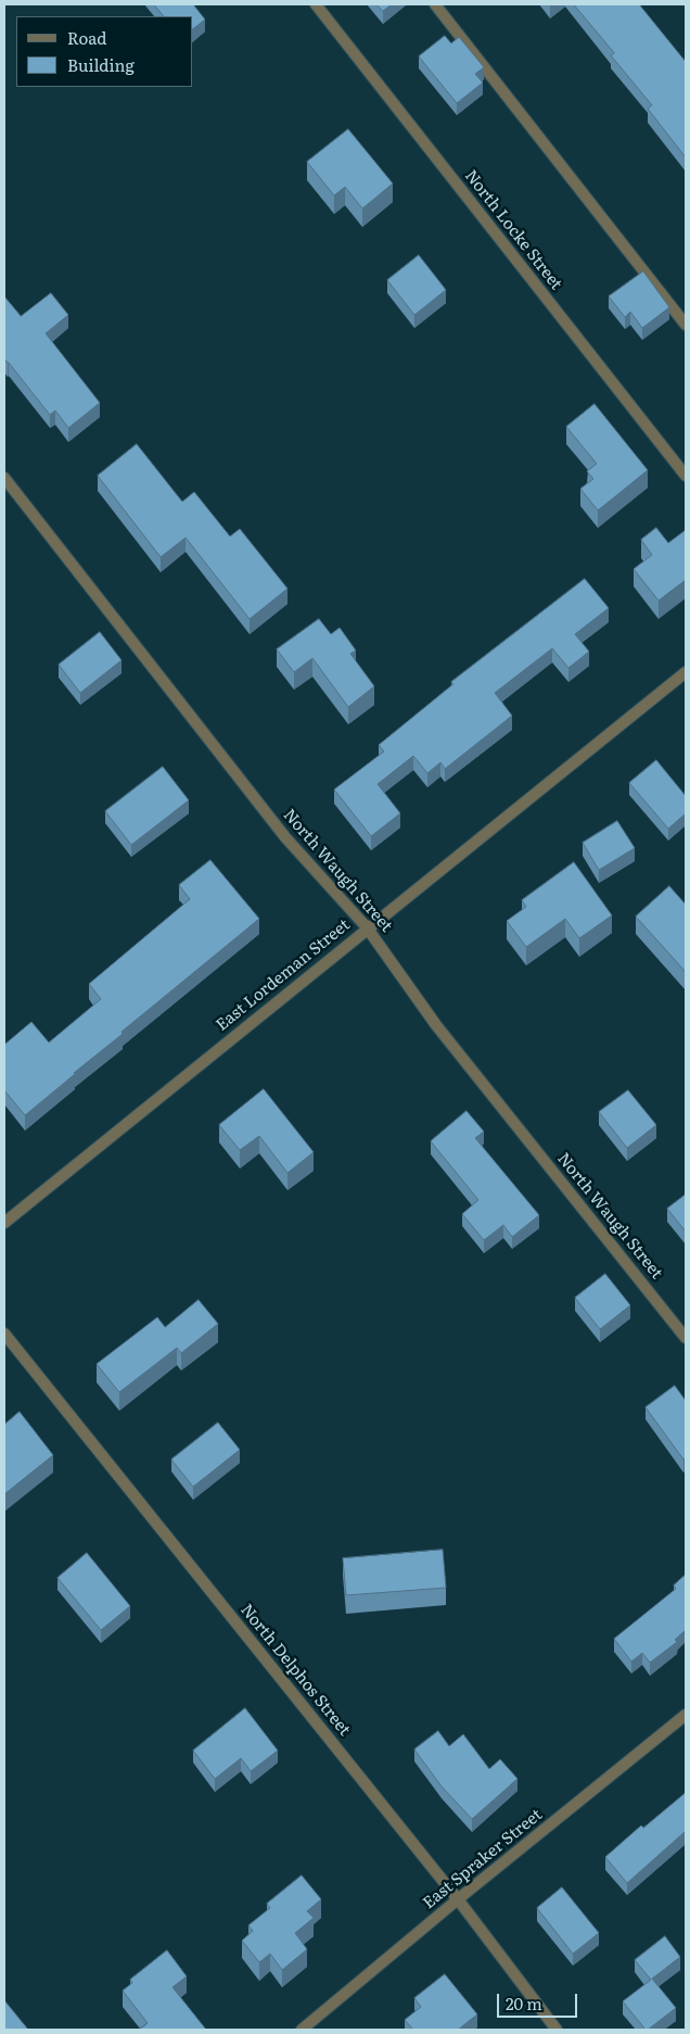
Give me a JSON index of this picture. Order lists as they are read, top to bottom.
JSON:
{
  "streets": {
    "street": [
      "North Locke Street",
      "North Waugh Street",
      "East Lordeman Street",
      "North Delphos Street",
      "East Spraker Street"
    ]
  },
  "crossings": [
    ["North Waugh Street", "East Lordeman Street"],
    ["North Delphos Street", "East Spraker Street"]
  ],
  "legend": ["Road", "Building"],
  "scale_bar": "20 m"
}
